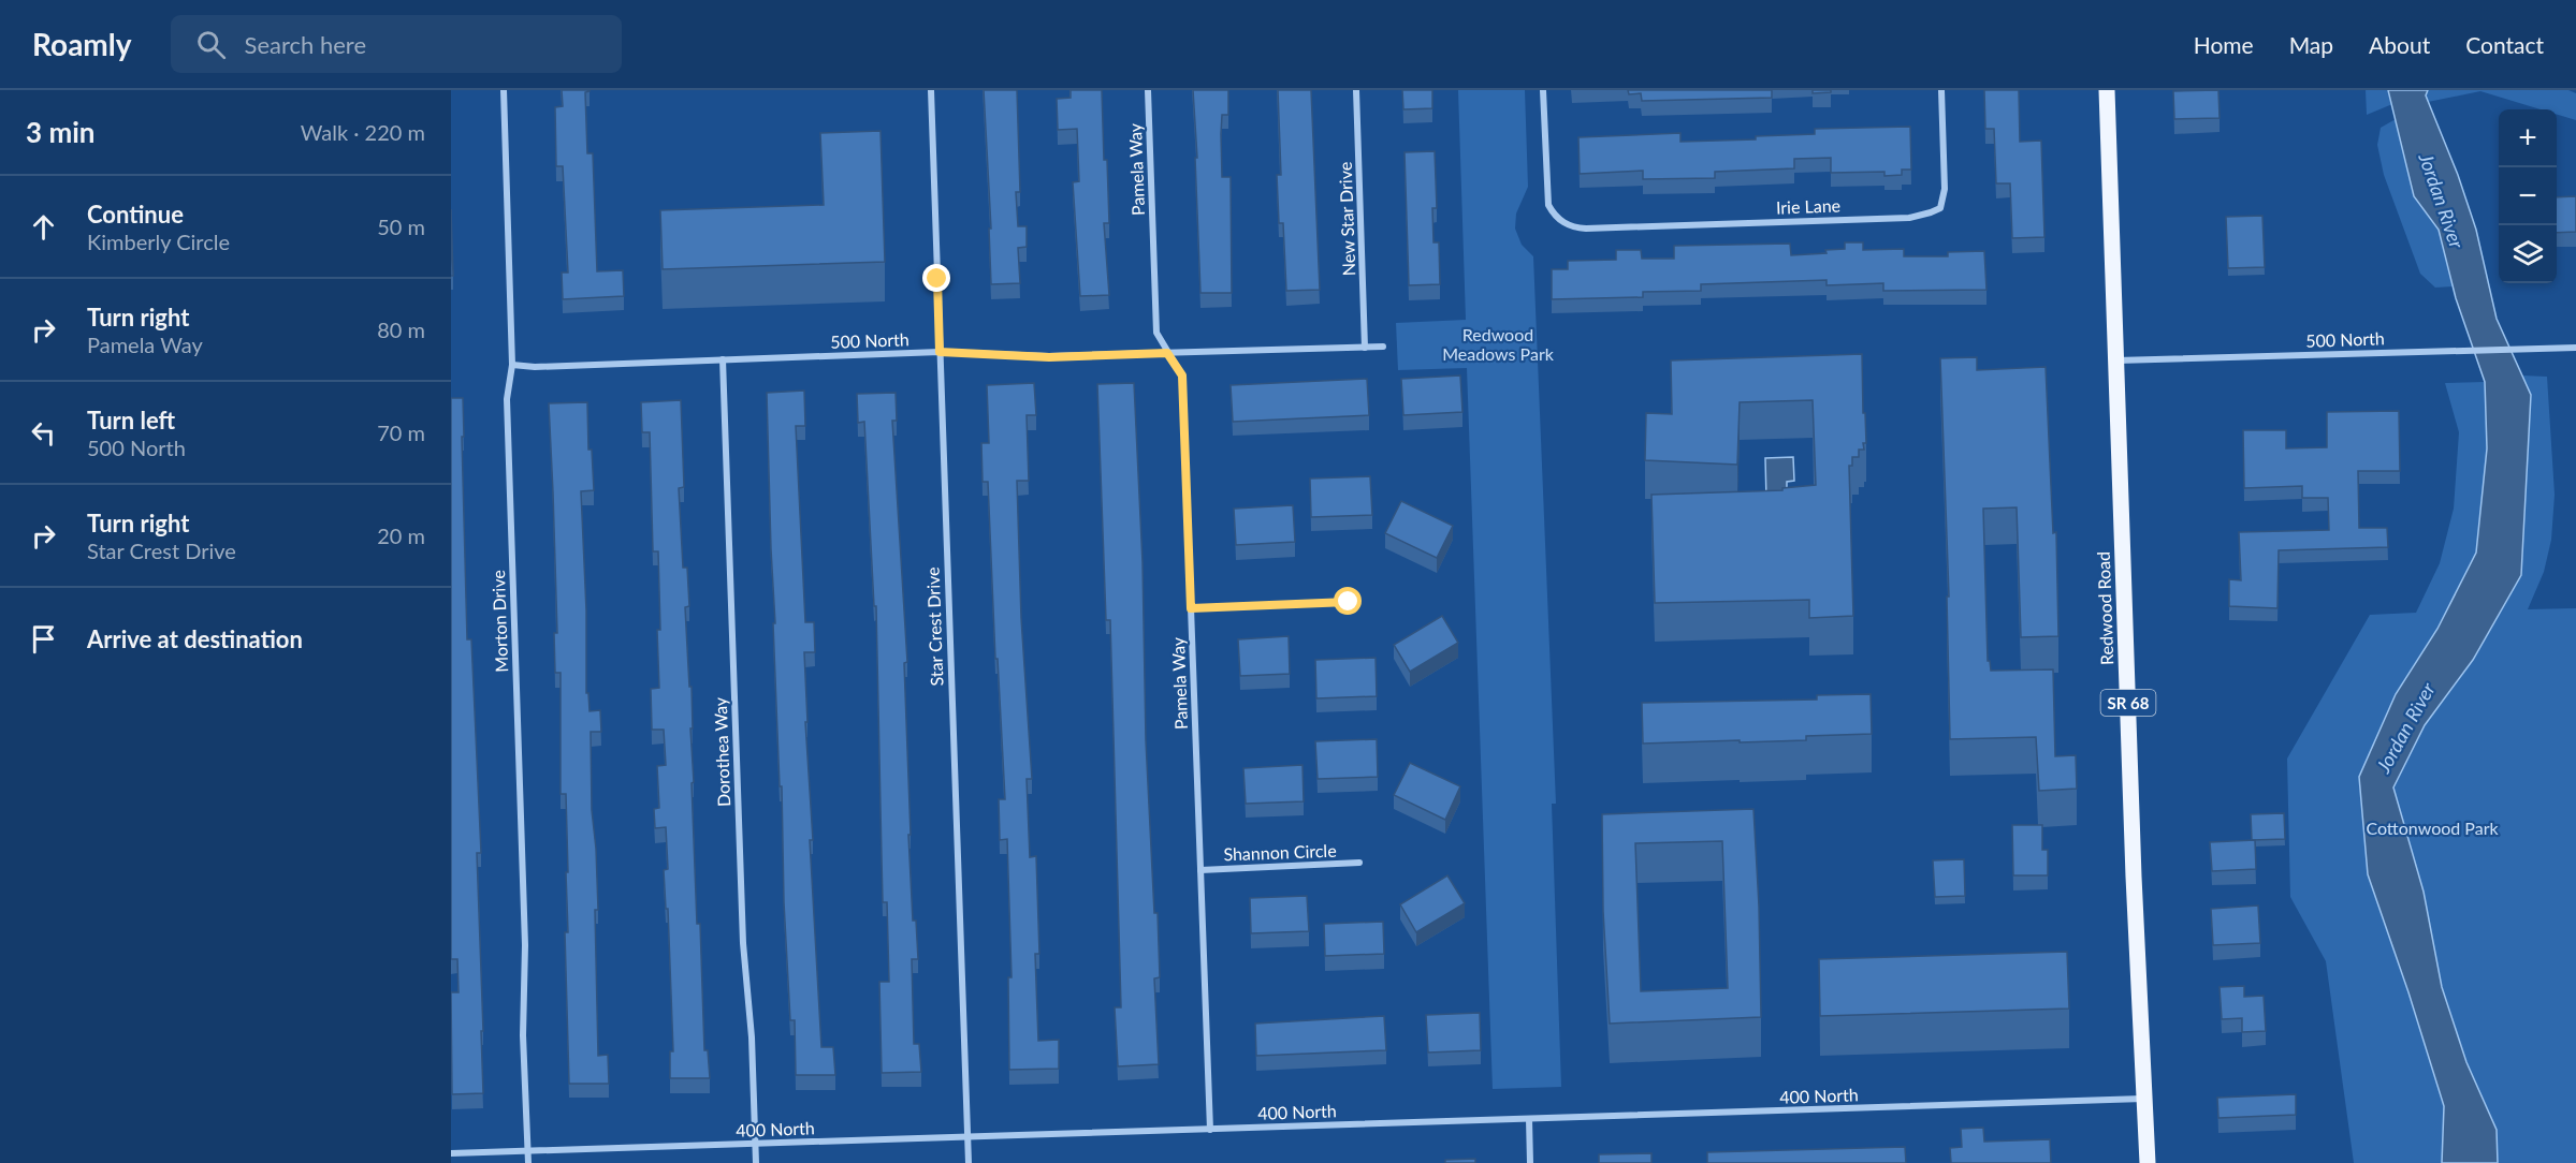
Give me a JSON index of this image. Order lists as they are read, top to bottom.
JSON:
{
  "streets": {
    "main road": ["Redwood Road", "SR 68"],
    "street": [
      "Pamela Way",
      "Irie Lane",
      "New Star Drive",
      "500 North",
      "Morton Drive",
      "Star Crest Drive",
      "Dorothea Way",
      "Shannon Circle",
      "400 North"
    ]
  },
  "crossings": [
    ["Pamela Way", "500 North"],
    ["Pamela Way", "Shannon Circle"],
    ["Pamela Way", "400 North"],
    ["New Star Drive", "500 North"],
    ["500 North", "Redwood Road"],
    ["500 North", "Morton Drive"],
    ["500 North", "Star Crest Drive"],
    ["500 North", "Dorothea Way"],
    ["Redwood Road", "400 North"],
    ["Morton Drive", "400 North"],
    ["Star Crest Drive", "400 North"],
    ["Dorothea Way", "400 North"]
  ],
  "water": ["Jordan River"],
  "parks": ["Redwood Meadows Park", "Cottonwood Park"],
  "page": {
    "header": "Roamly",
    "search": "Search here",
    "nav": [
      "Home",
      "Map",
      "About",
      "Contact"
    ],
    "heading": ["3 min", "Walk · 220 m"],
    "map_buttons": ["+", "−"],
    "list": [
      ["Continue", "Kimberly Circle", "50 m"],
      ["Turn right", "Pamela Way", "80 m"],
      ["Turn left", "500 North", "70 m"],
      ["Turn right", "Star Crest Drive", "20 m"],
      "Arrive at destination"
    ]
  }
}
